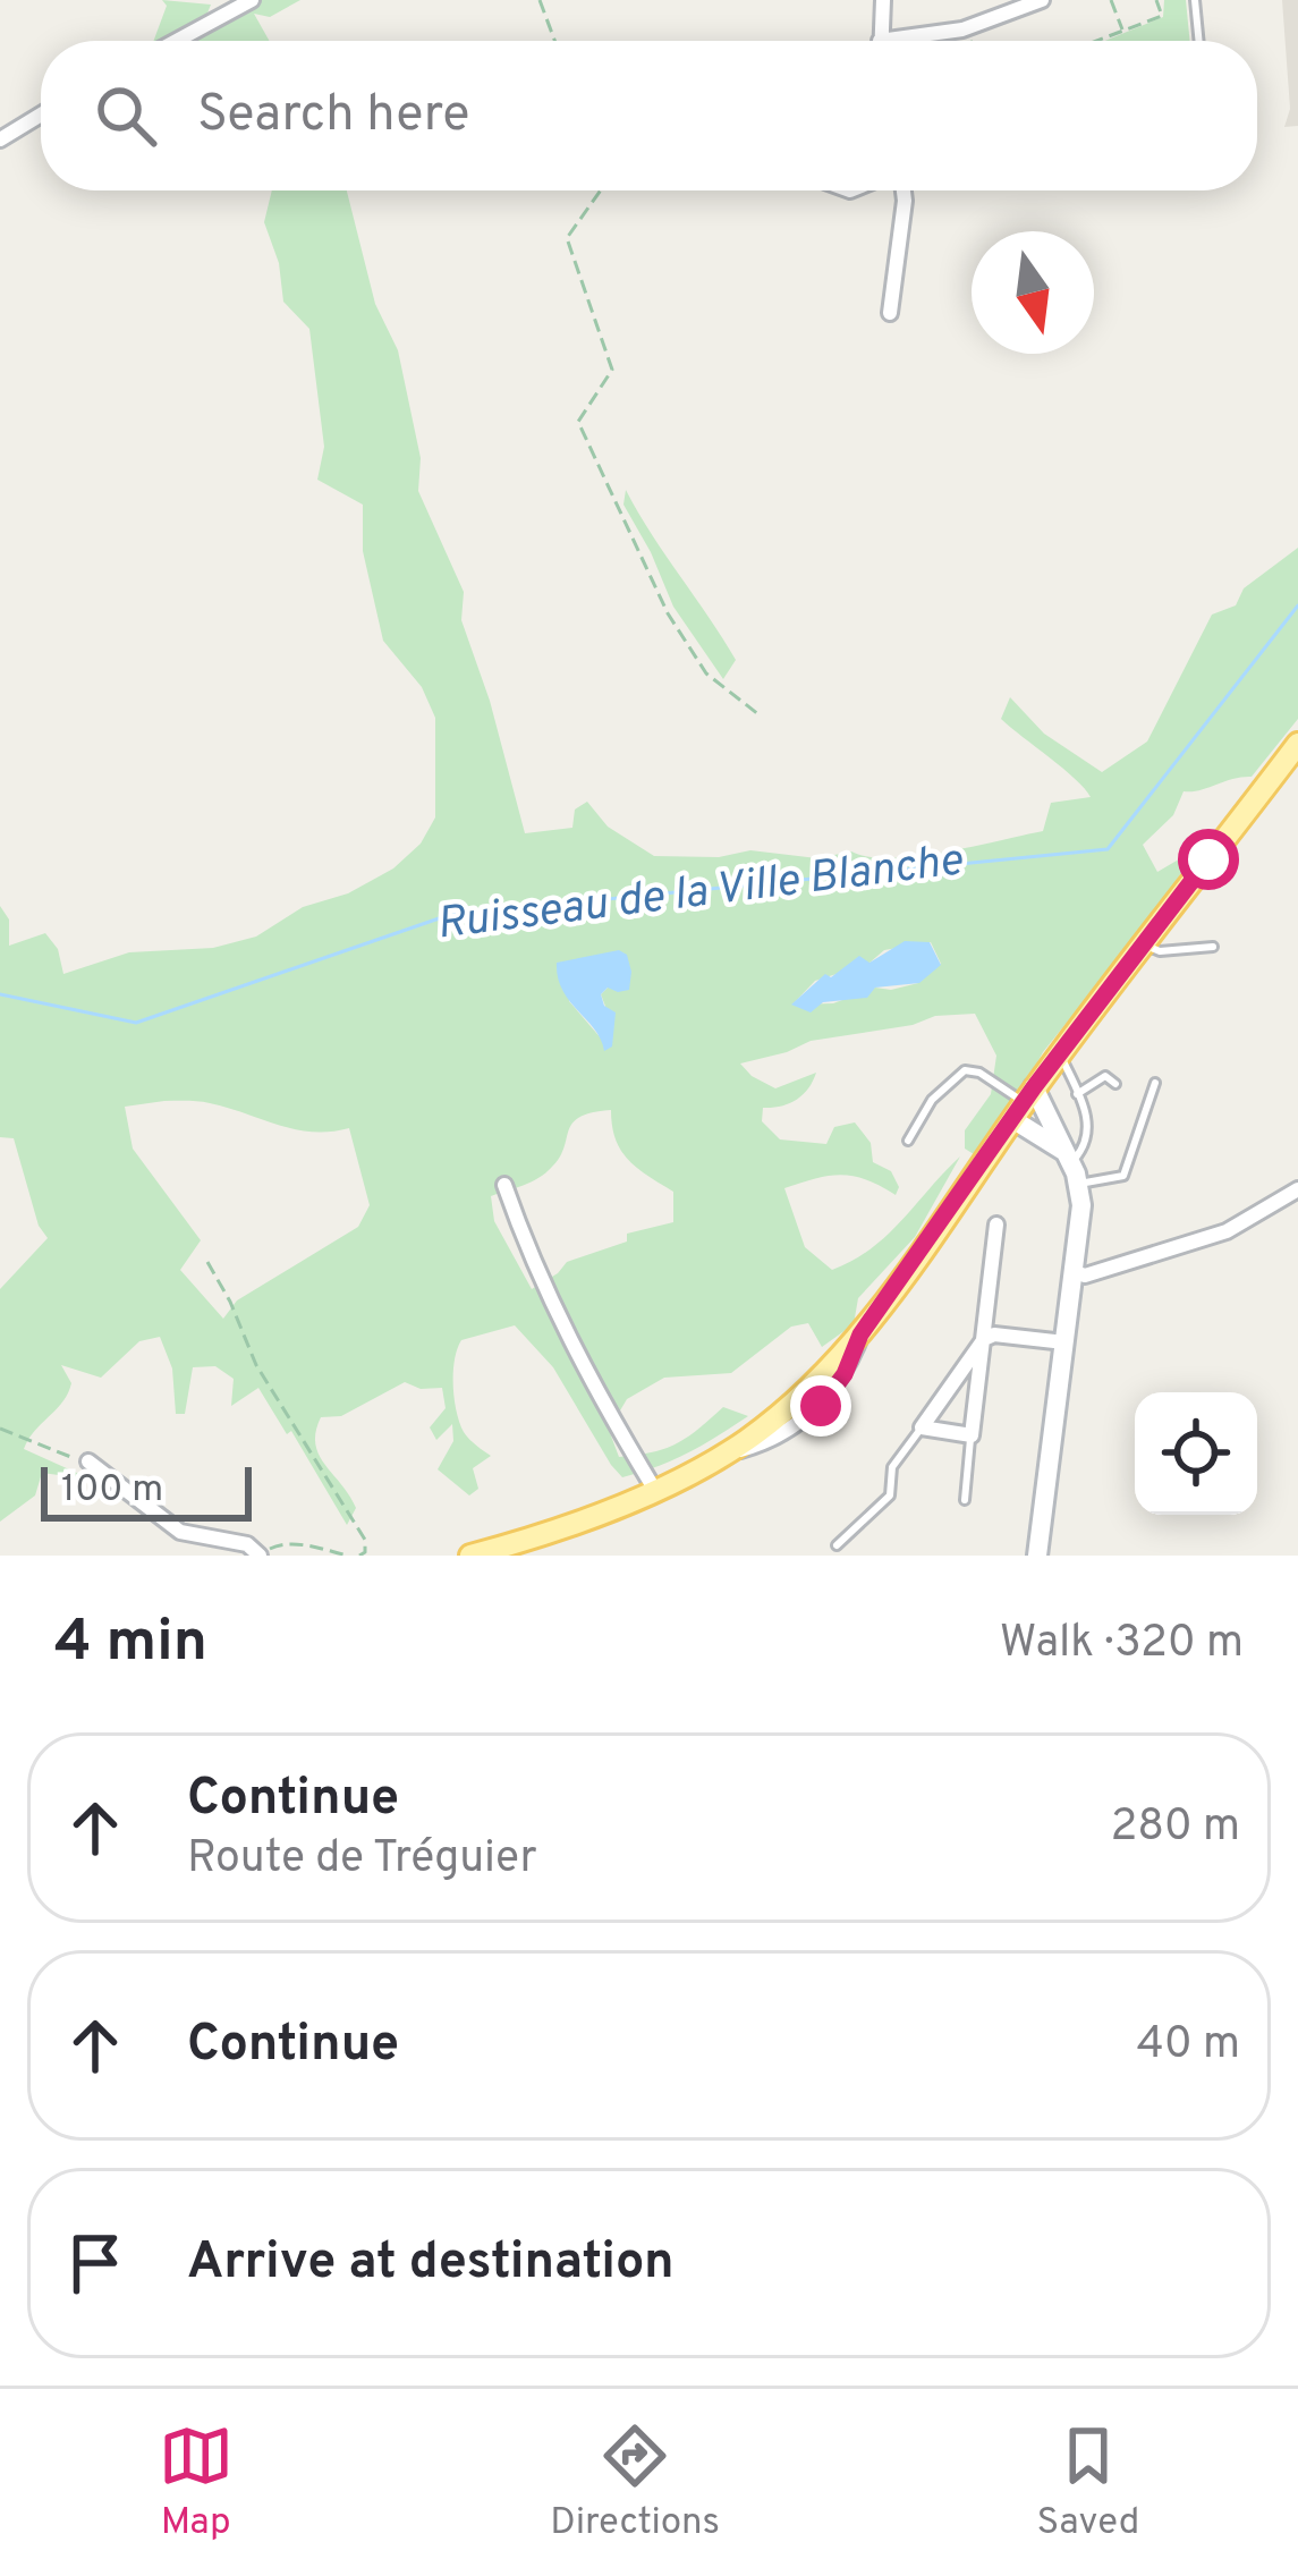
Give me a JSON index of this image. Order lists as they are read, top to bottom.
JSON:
{
  "water": ["Ruisseau de la Ville Blanche"],
  "scale_bar": "100 m",
  "north": "bottom",
  "page": {
    "search": "Search here",
    "scale": "100 m",
    "heading": ["4 min", "Walk · 320 m"],
    "list": [
      ["Continue", "Route de Tréguier", "280 m"],
      ["Continue", "40 m"],
      "Arrive at destination"
    ],
    "nav": ["Map", "Directions", "Saved"]
  }
}
